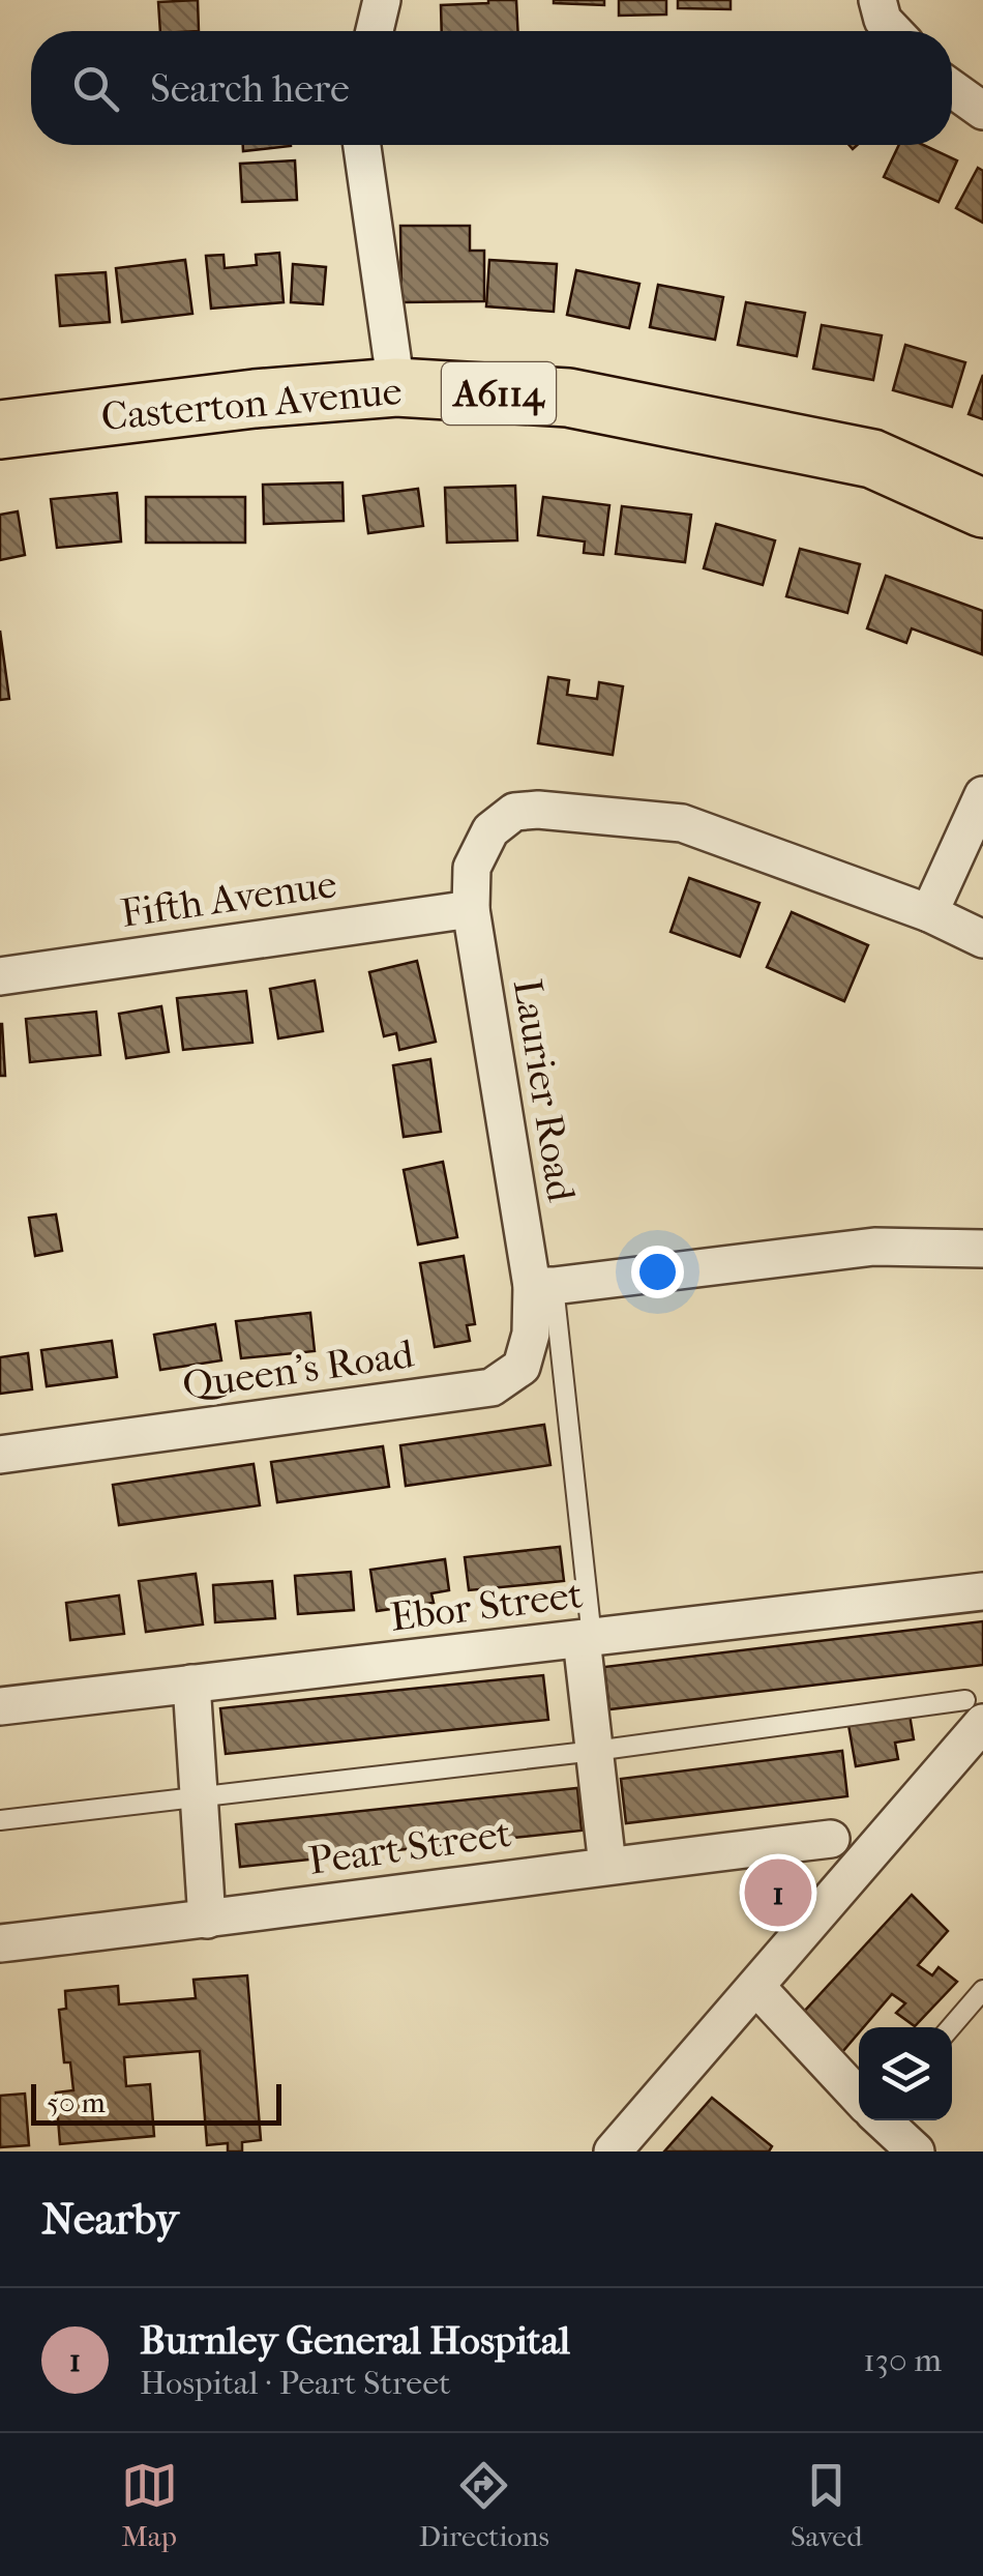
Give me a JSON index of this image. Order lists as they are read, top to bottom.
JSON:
{
  "streets": {
    "highway": ["A6114", "Casterton Avenue"],
    "street": [
      "Fifth Avenue",
      "Laurier Road",
      "Queen's Road",
      "Ebor Street",
      "Peart Street"
    ]
  },
  "crossings": [
    ["Fifth Avenue", "Laurier Road"],
    ["Laurier Road", "Queen's Road"],
    ["Laurier Road", "Ebor Street"],
    ["Laurier Road", "Peart Street"]
  ],
  "scale_bar": "50 m",
  "page": {
    "search": "Search here",
    "pins": "1",
    "scale": "50 m",
    "heading": "Nearby",
    "list": [
      {
        "mark": "1",
        "name": "Burnley General Hospital",
        "note": "Hospital · Peart Street",
        "value": "130 m"
      }
    ],
    "nav": ["Map", "Directions", "Saved"]
  }
}
